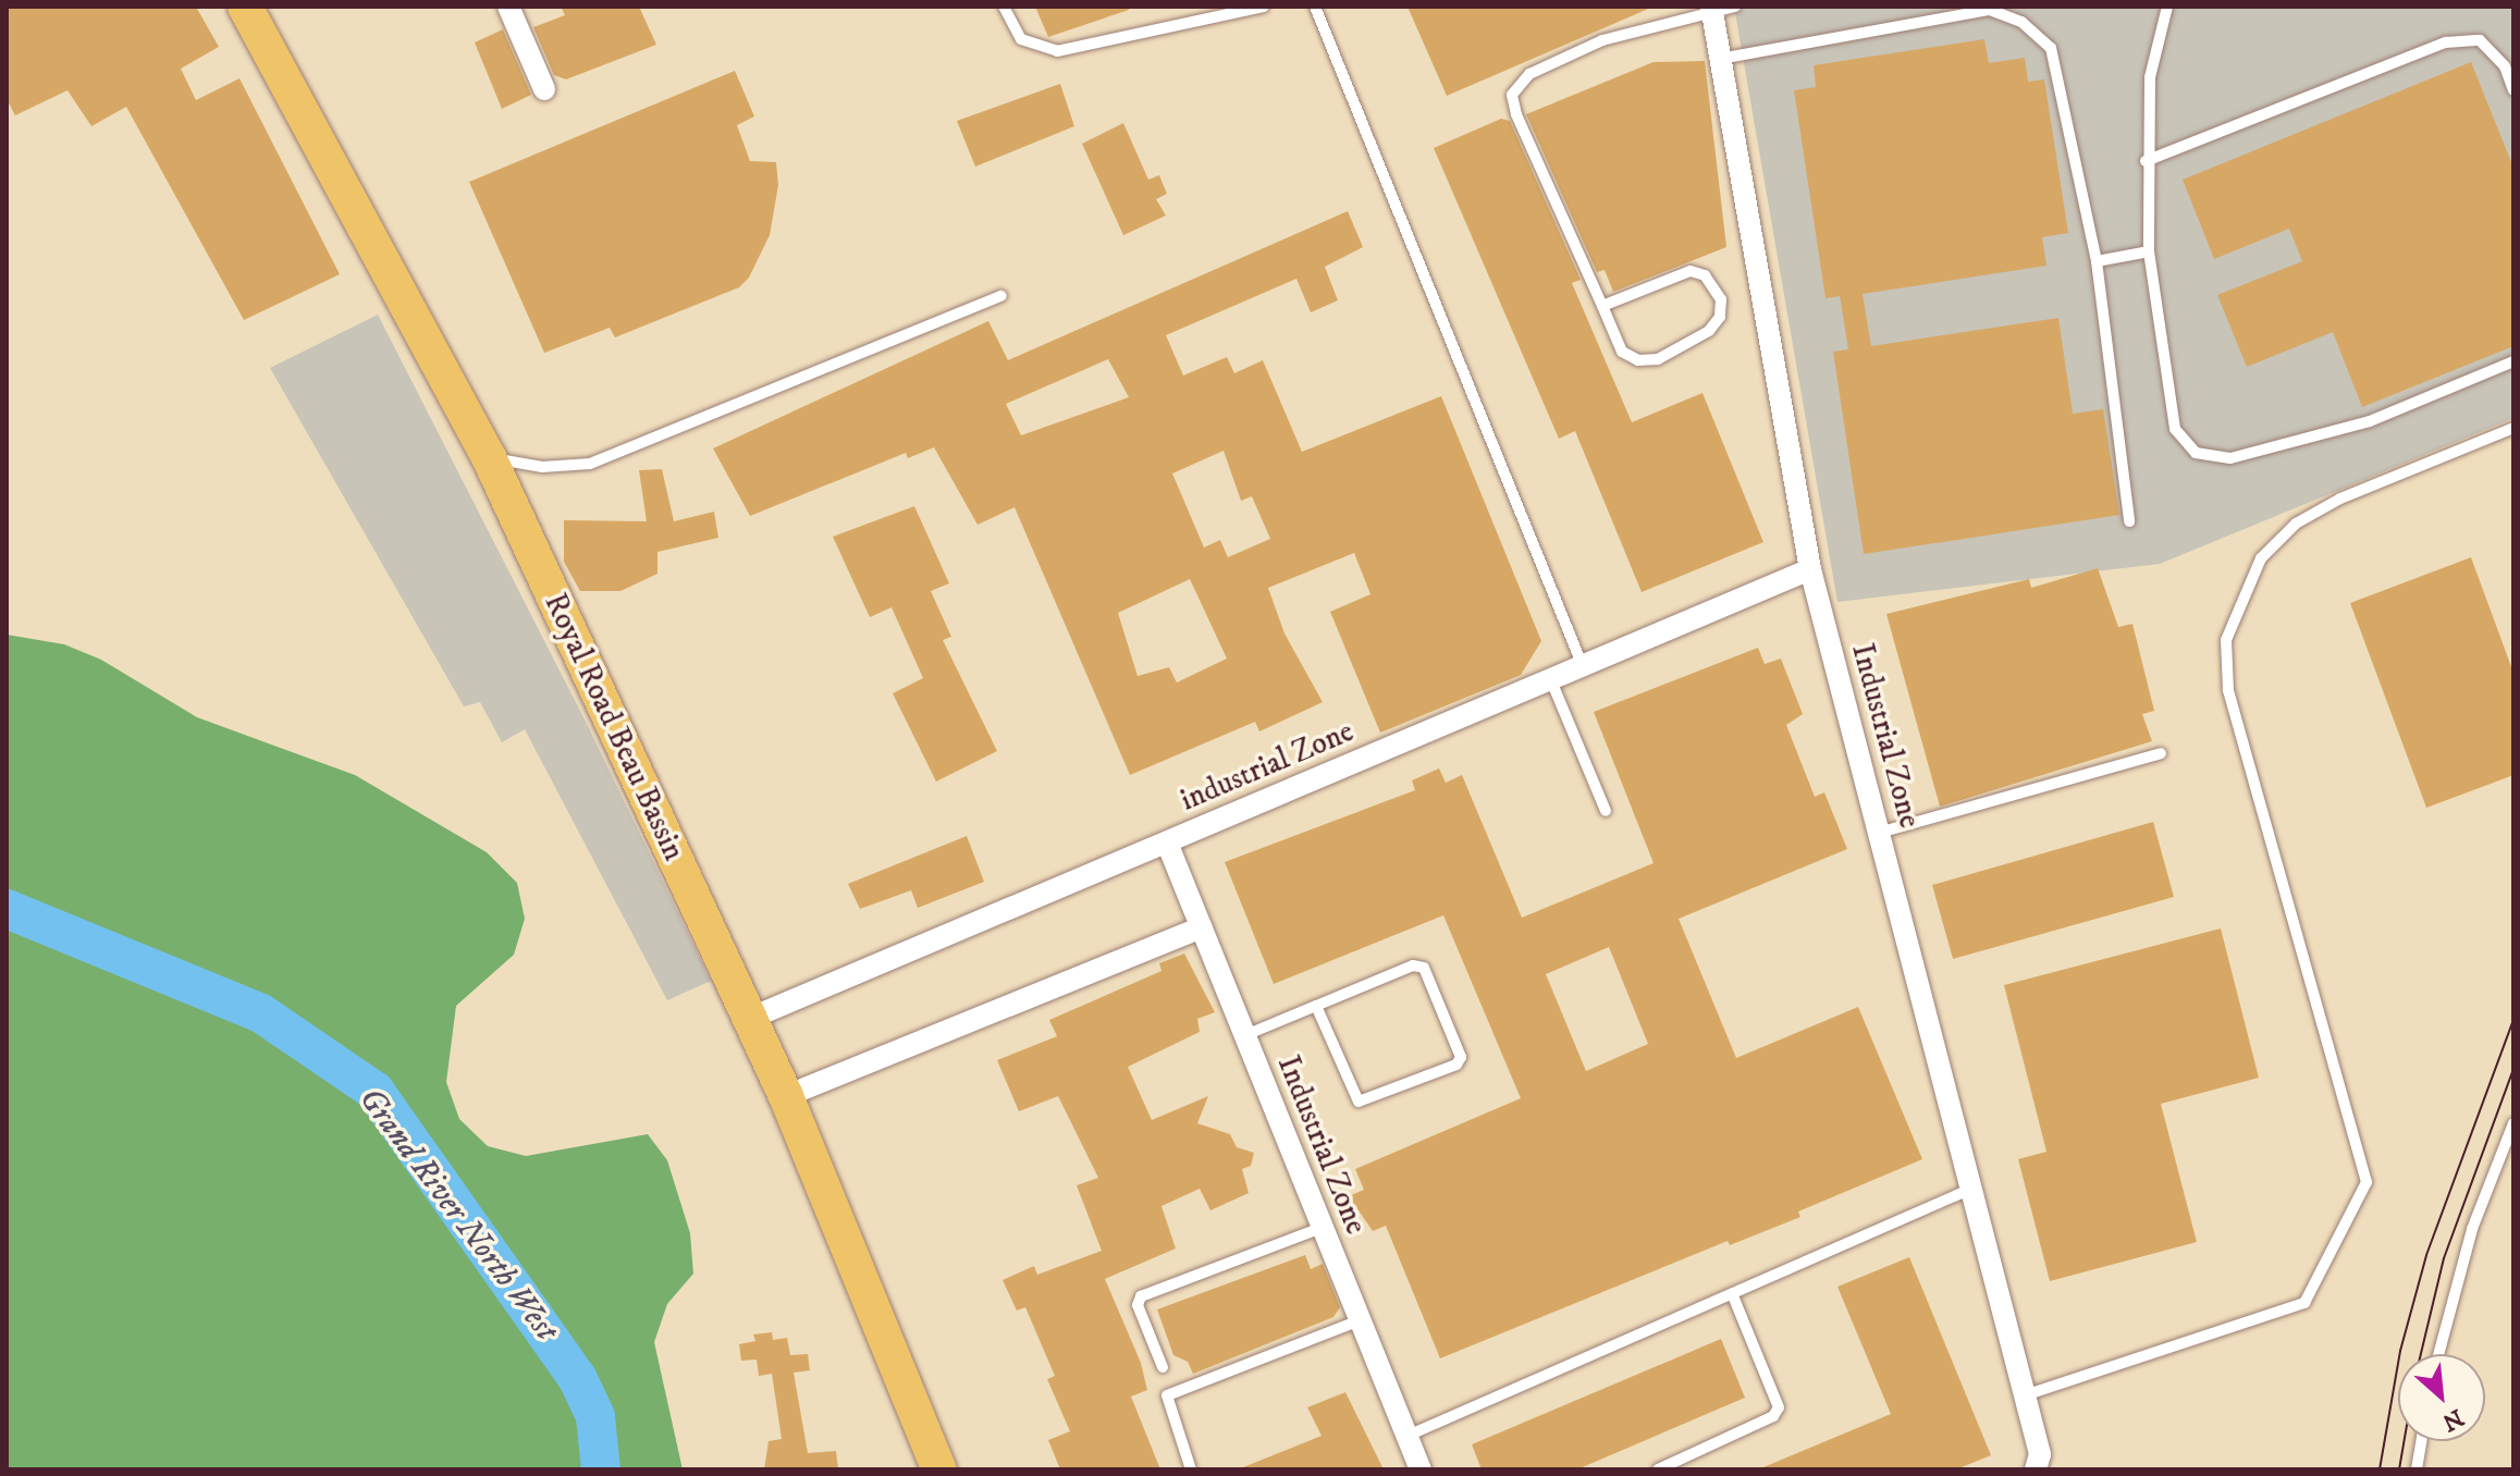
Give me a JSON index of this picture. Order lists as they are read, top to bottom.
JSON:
{
  "streets": {
    "main road": ["Royal Road Beau Bassin"],
    "street": ["Industrial Zone", "industrial Zone"]
  },
  "crossings": [
    ["Royal Road Beau Bassin", "industrial Zone"],
    ["Industrial Zone", "industrial Zone"]
  ],
  "water": ["Grand River North West"],
  "north": "bottom right"
}
